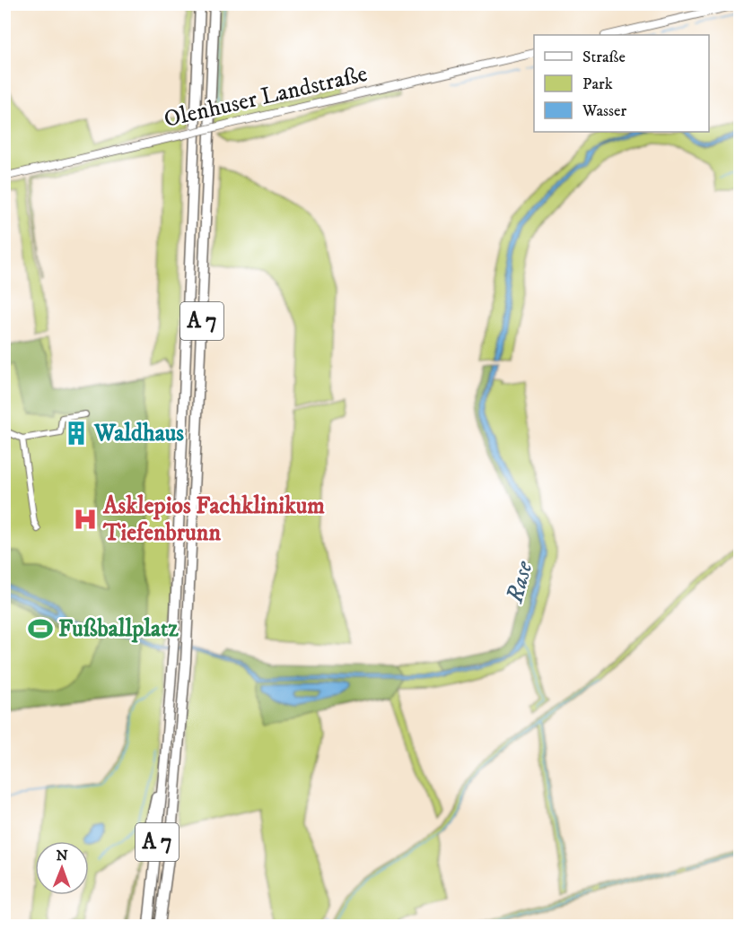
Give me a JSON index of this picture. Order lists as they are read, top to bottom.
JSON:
{
  "streets": {
    "highway": ["A 7"],
    "street": ["Olenhuser Landstraße"]
  },
  "water": ["Rase"],
  "places": {
    "building": ["Waldhaus"],
    "hospital": ["Asklepios Fachklinikum Tiefenbrunn"],
    "sports": ["Fußballplatz"]
  },
  "legend": ["Straße", "Park", "Wasser"],
  "north": "top"
}
